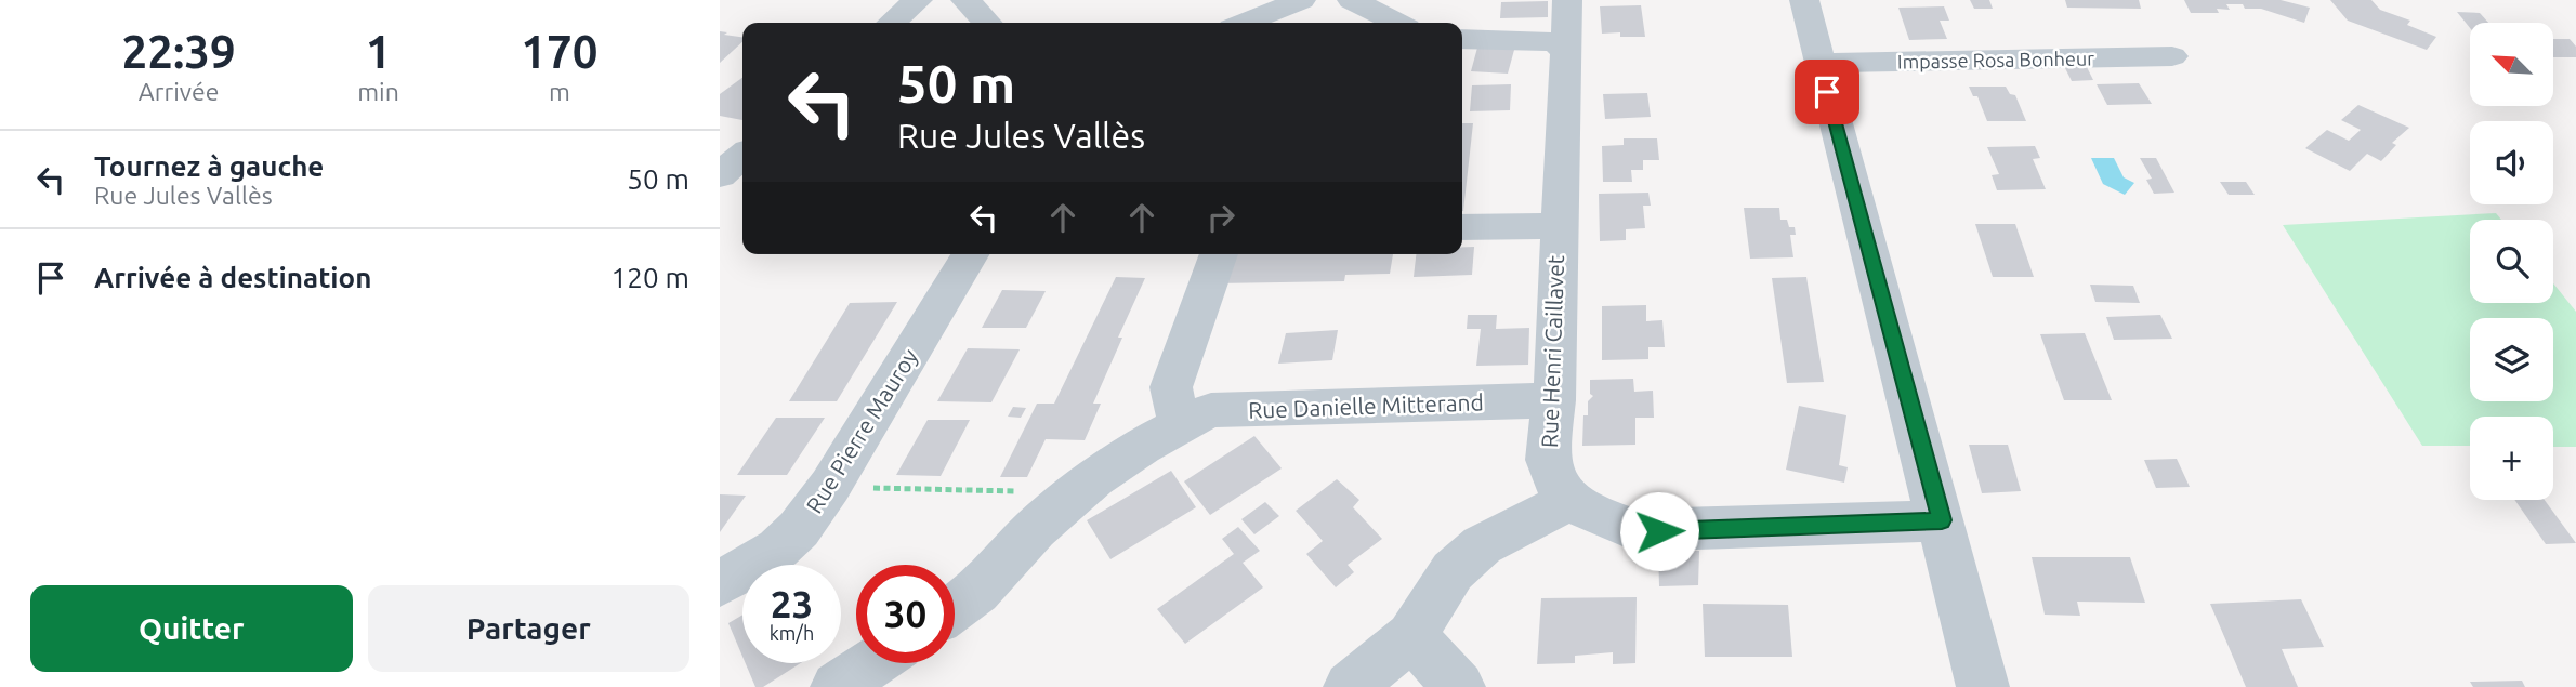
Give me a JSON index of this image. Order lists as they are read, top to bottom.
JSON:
{
  "streets": {
    "street": [
      "Impasse Rosa Bonheur",
      "Rue Henri Caillavet",
      "Rue Danielle Mitterand",
      "Rue Pierre Mauroy"
    ]
  },
  "crossings": [
    ["Rue Henri Caillavet", "Rue Danielle Mitterand"]
  ],
  "north": "top left",
  "page": {
    "eta": [
      "22:39",
      "Arrivée",
      "1",
      "min",
      "170",
      "m"
    ],
    "map_buttons": "+",
    "turn": ["50 m", "Rue Jules Vallès"],
    "list": [
      {
        "name": "Tournez à gauche",
        "note": "Rue Jules Vallès",
        "value": "50 m"
      },
      {
        "name": "Arrivée à destination",
        "value": "120 m"
      }
    ],
    "speed": "23 km/h",
    "limit": "30",
    "buttons": ["Quitter", "Partager"]
  }
}
